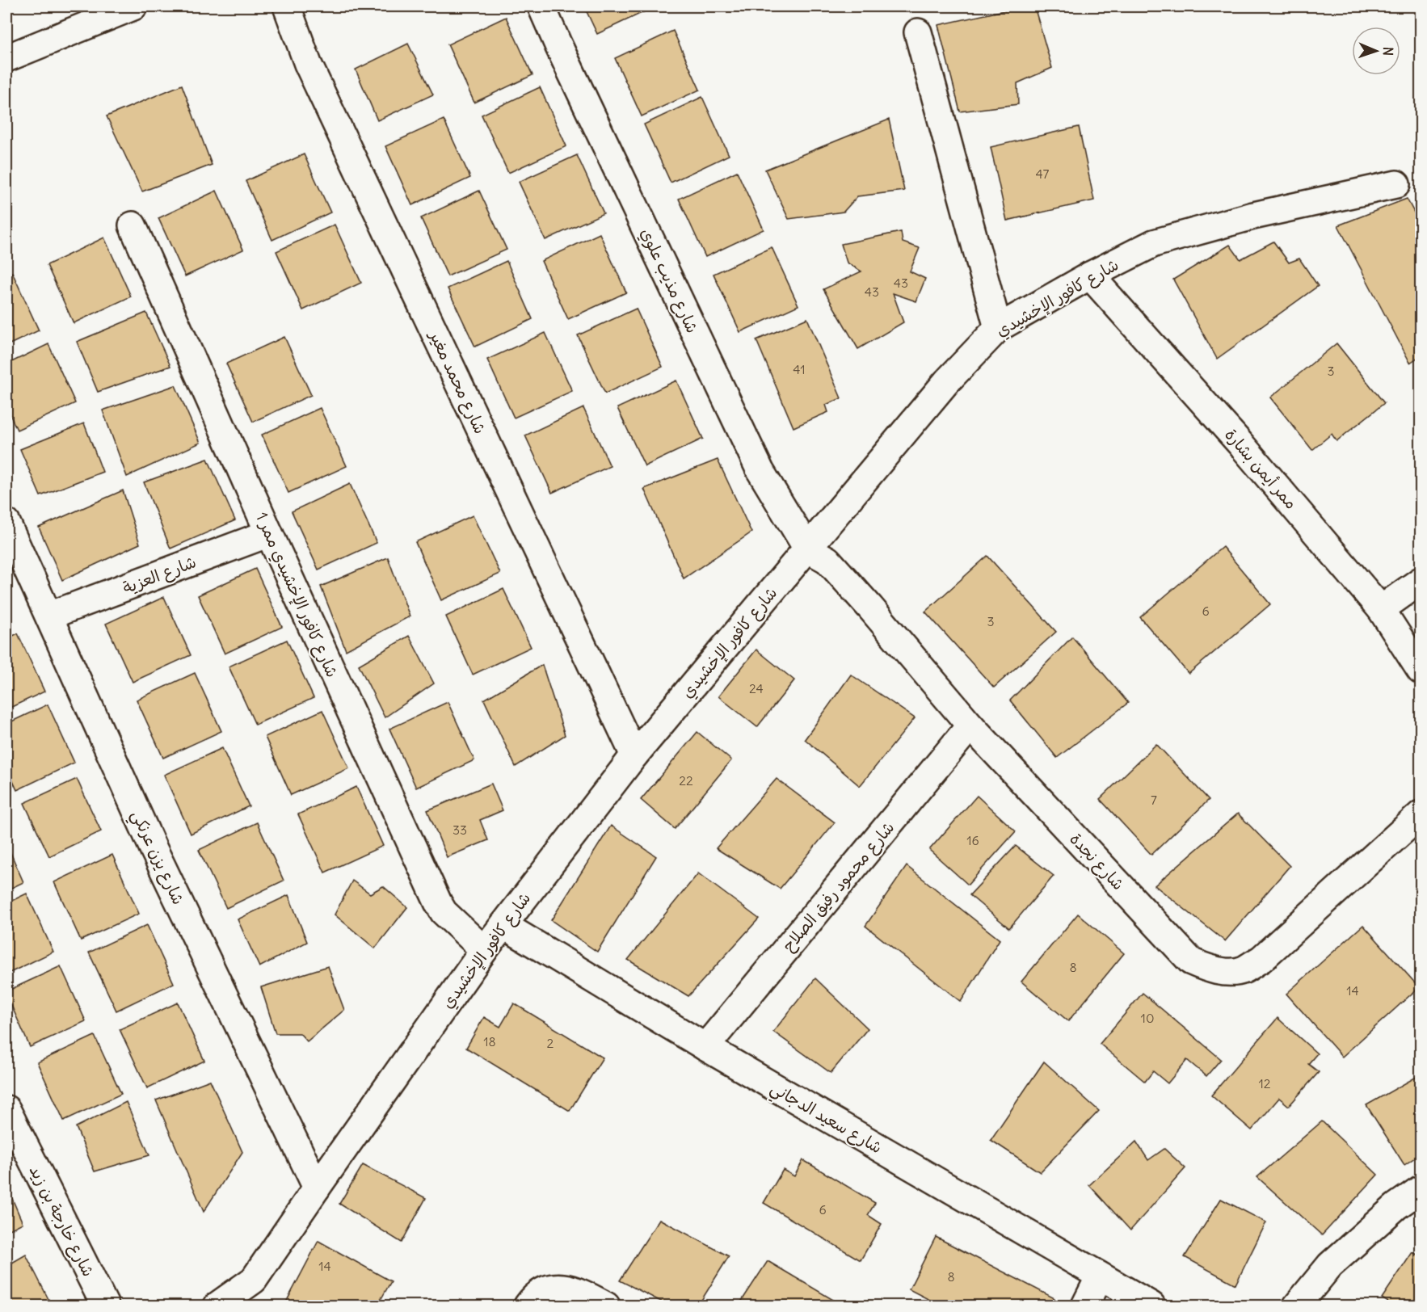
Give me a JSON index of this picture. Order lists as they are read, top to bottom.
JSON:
{
  "streets": {
    "main road": [
      "شارع مذيب علوي",
      "شارع كافور الإخشيدي",
      "شارع محمد مغير",
      "ممر أيمن بشارة",
      "شارع العزية",
      "شارع كافور الإخشيدي ممر 1",
      "شارع يزن عرنكي",
      "شارع نجدة",
      "شارع محمود رفيق الصلاح",
      "شارع سعيد الدجاني",
      "شارع خارجة بن زيد"
    ]
  },
  "crossings": [
    ["شارع مذيب علوي", "شارع كافور الإخشيدي"],
    ["شارع مذيب علوي", "شارع نجدة"],
    ["شارع كافور الإخشيدي", "شارع محمد مغير"],
    ["شارع كافور الإخشيدي", "ممر أيمن بشارة"],
    ["شارع كافور الإخشيدي", "شارع كافور الإخشيدي ممر 1"],
    ["شارع كافور الإخشيدي", "شارع يزن عرنكي"],
    ["شارع كافور الإخشيدي", "شارع نجدة"],
    ["شارع كافور الإخشيدي", "شارع سعيد الدجاني"],
    ["شارع العزية", "شارع كافور الإخشيدي ممر 1"],
    ["شارع العزية", "شارع يزن عرنكي"],
    ["شارع نجدة", "شارع محمود رفيق الصلاح"],
    ["شارع محمود رفيق الصلاح", "شارع سعيد الدجاني"]
  ],
  "house_numbers": [
    "47",
    "43",
    "43",
    "41",
    "3",
    "6",
    "3",
    "24",
    "22",
    "7",
    "33",
    "16",
    "8",
    "14",
    "10",
    "18",
    "2",
    "12",
    "6",
    "14",
    "8"
  ],
  "north": "right"
}
